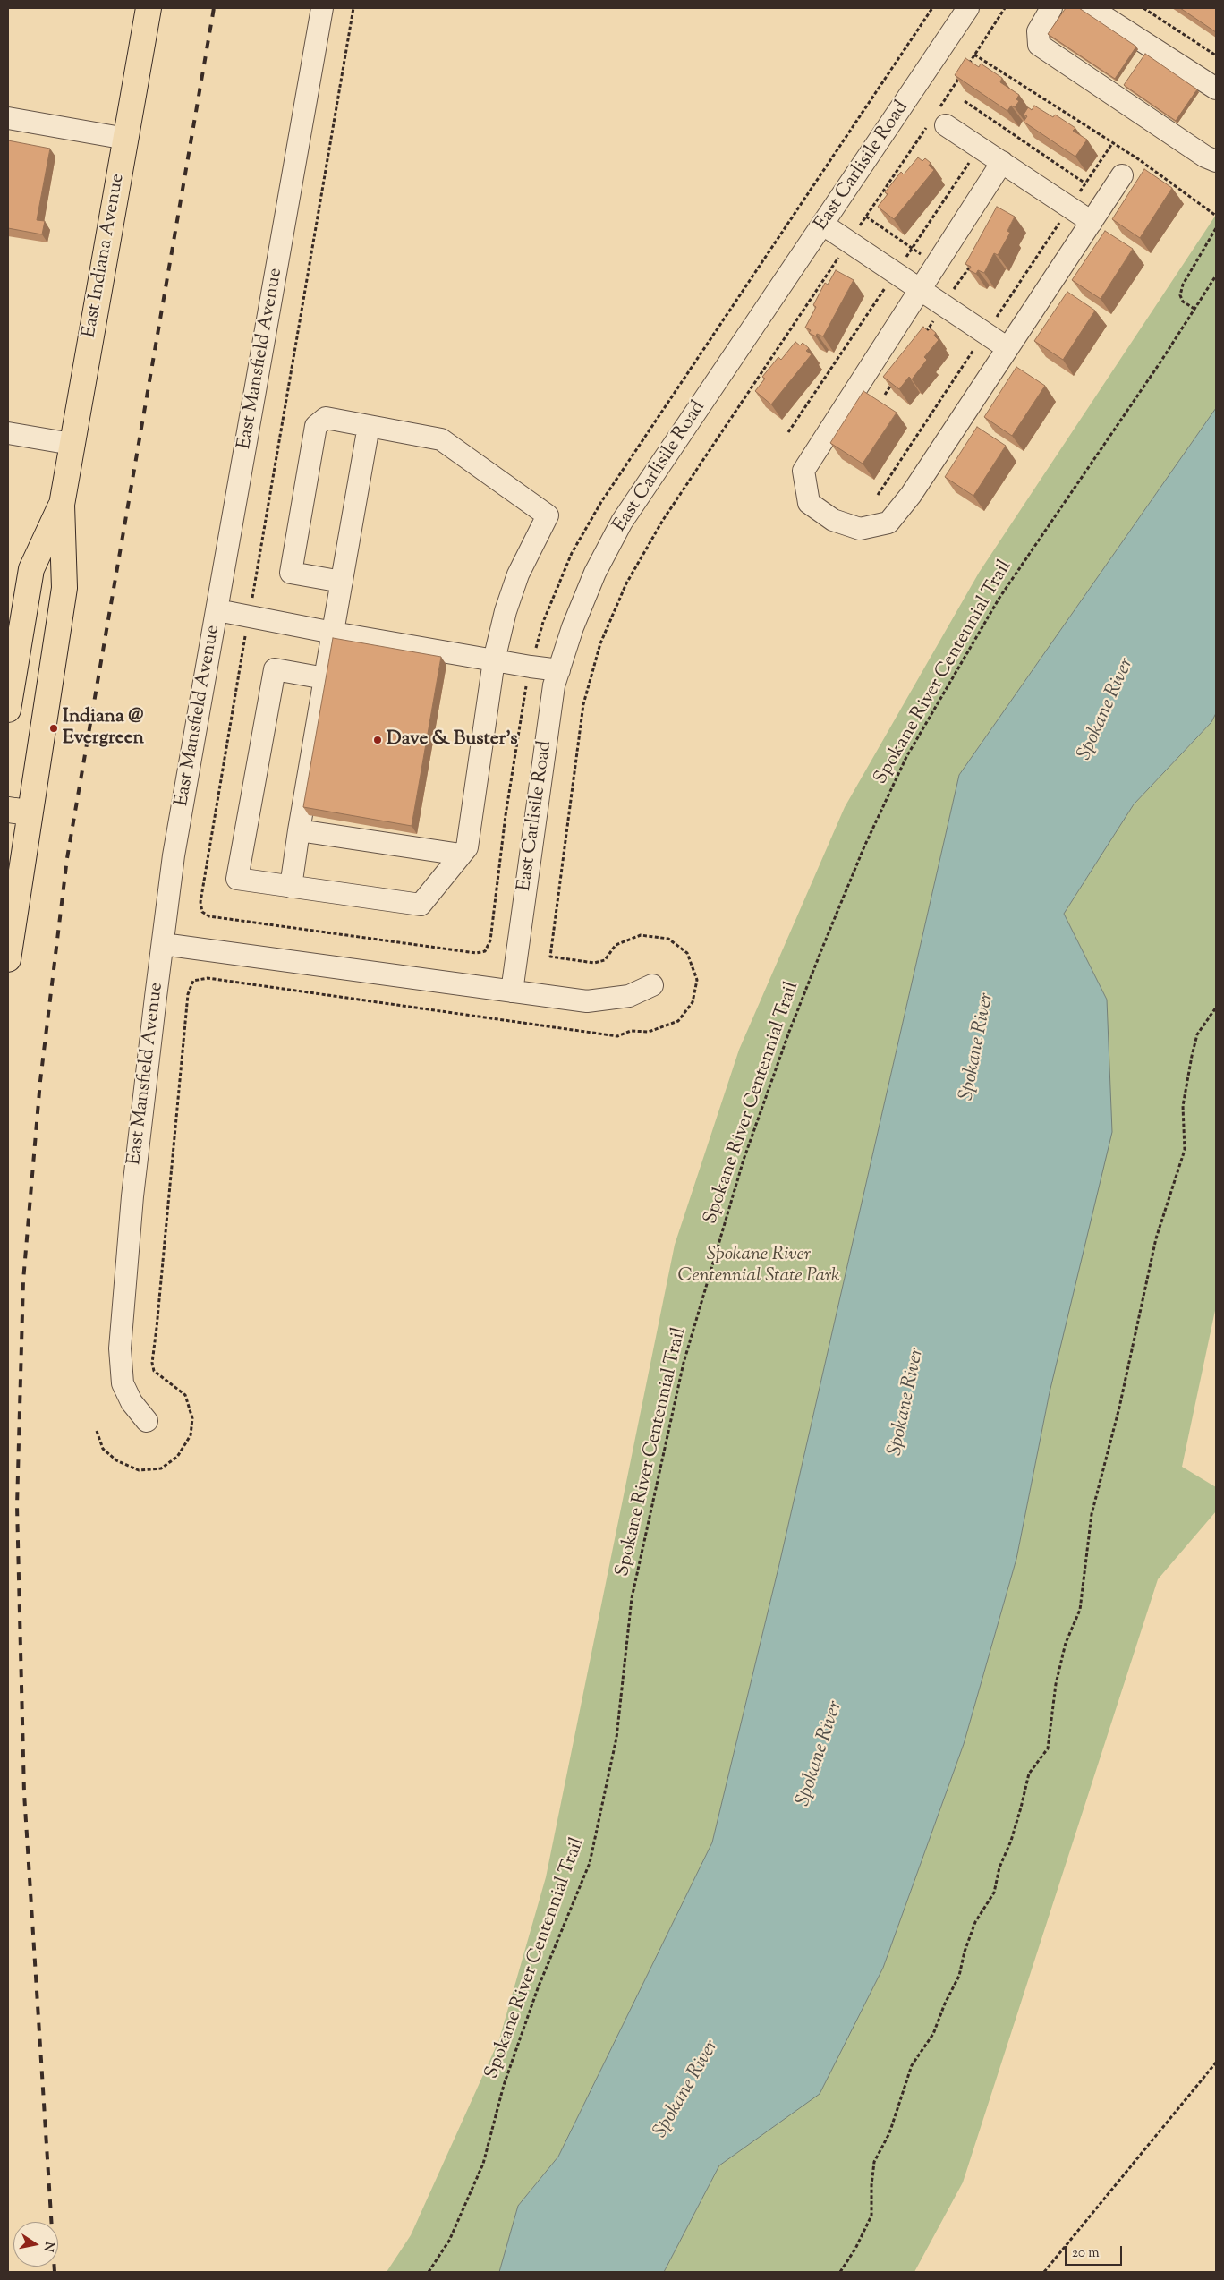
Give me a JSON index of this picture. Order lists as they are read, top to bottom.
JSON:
{
  "streets": {
    "main road": ["East Indiana Avenue"],
    "street": ["East Carlisile Road", "East Mansfield Avenue"],
    "path": ["Spokane River Centennial Trail"]
  },
  "water": ["Spokane River"],
  "parks": ["Spokane River Centennial State Park"],
  "places": ["Indiana @ Evergreen", "Dave & Buster's"],
  "scale_bar": "20 m",
  "north": "right"
}
